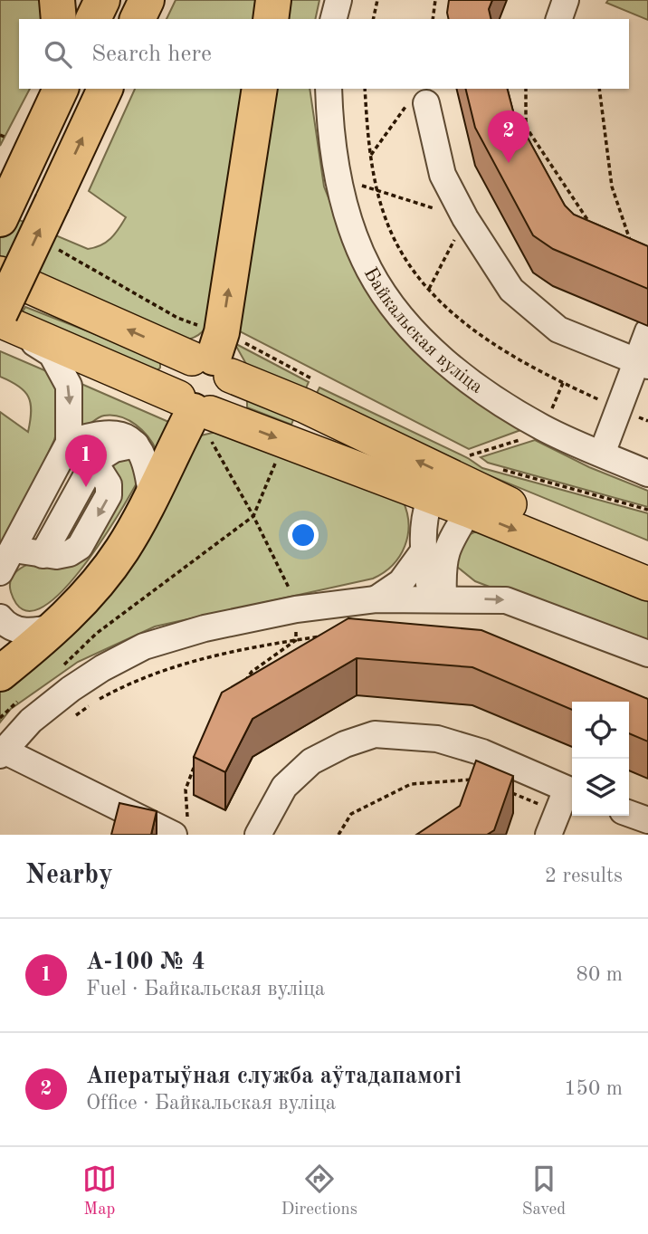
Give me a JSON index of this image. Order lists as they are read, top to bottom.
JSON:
{
  "streets": {
    "street": ["Байкальская вуліца"]
  },
  "page": {
    "search": "Search here",
    "pins": ["2", "1"],
    "heading": ["Nearby", "2 results"],
    "list": [
      {
        "mark": "1",
        "name": "А-100 № 4",
        "note": "Fuel · Байкальская вуліца",
        "value": "80 m"
      },
      {
        "mark": "2",
        "name": "Аператыўная служба аўтадапамогі",
        "note": "Office · Байкальская вуліца",
        "value": "150 m"
      }
    ],
    "nav": ["Map", "Directions", "Saved"]
  }
}
